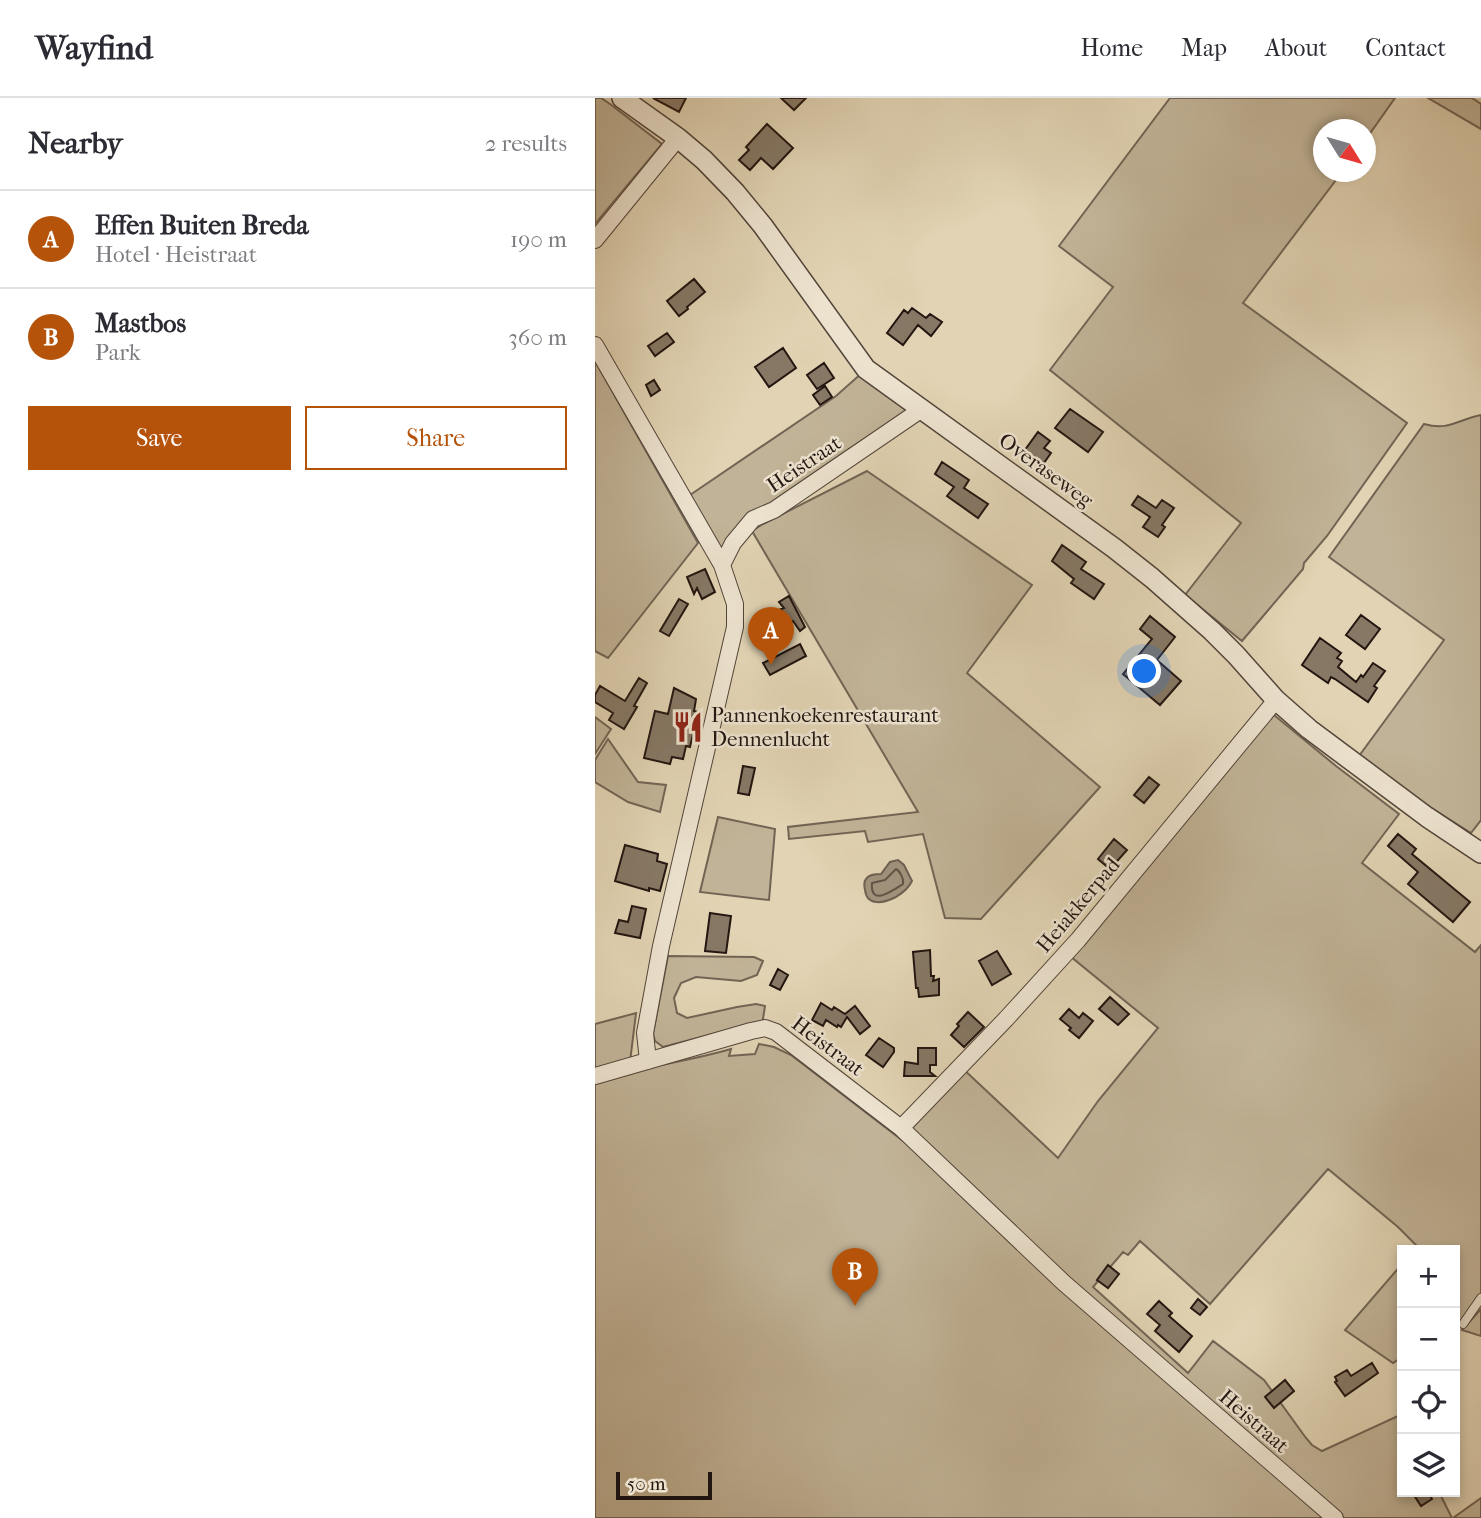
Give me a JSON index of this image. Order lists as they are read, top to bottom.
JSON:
{
  "streets": {
    "street": ["Heistraat", "Overaseweg", "Heiakkerpad"]
  },
  "crossings": [
    ["Heistraat", "Overaseweg"],
    ["Heistraat", "Heiakkerpad"],
    ["Overaseweg", "Heiakkerpad"]
  ],
  "places": {
    "restaurant": ["Pannenkoekenrestaurant Dennenlucht"]
  },
  "scale_bar": "50 m",
  "north": "bottom right",
  "page": {
    "header": "Wayfind",
    "nav": [
      "Home",
      "Map",
      "About",
      "Contact"
    ],
    "heading": ["Nearby", "2 results"],
    "list": [
      {
        "mark": "A",
        "name": "Effen Buiten Breda",
        "note": "Hotel · Heistraat",
        "value": "190 m"
      },
      {
        "mark": "B",
        "name": "Mastbos",
        "note": "Park",
        "value": "360 m"
      }
    ],
    "buttons": ["Save", "Share"],
    "pins": ["A", "B"],
    "map_buttons": ["+", "−"],
    "scale": "50 m"
  }
}
